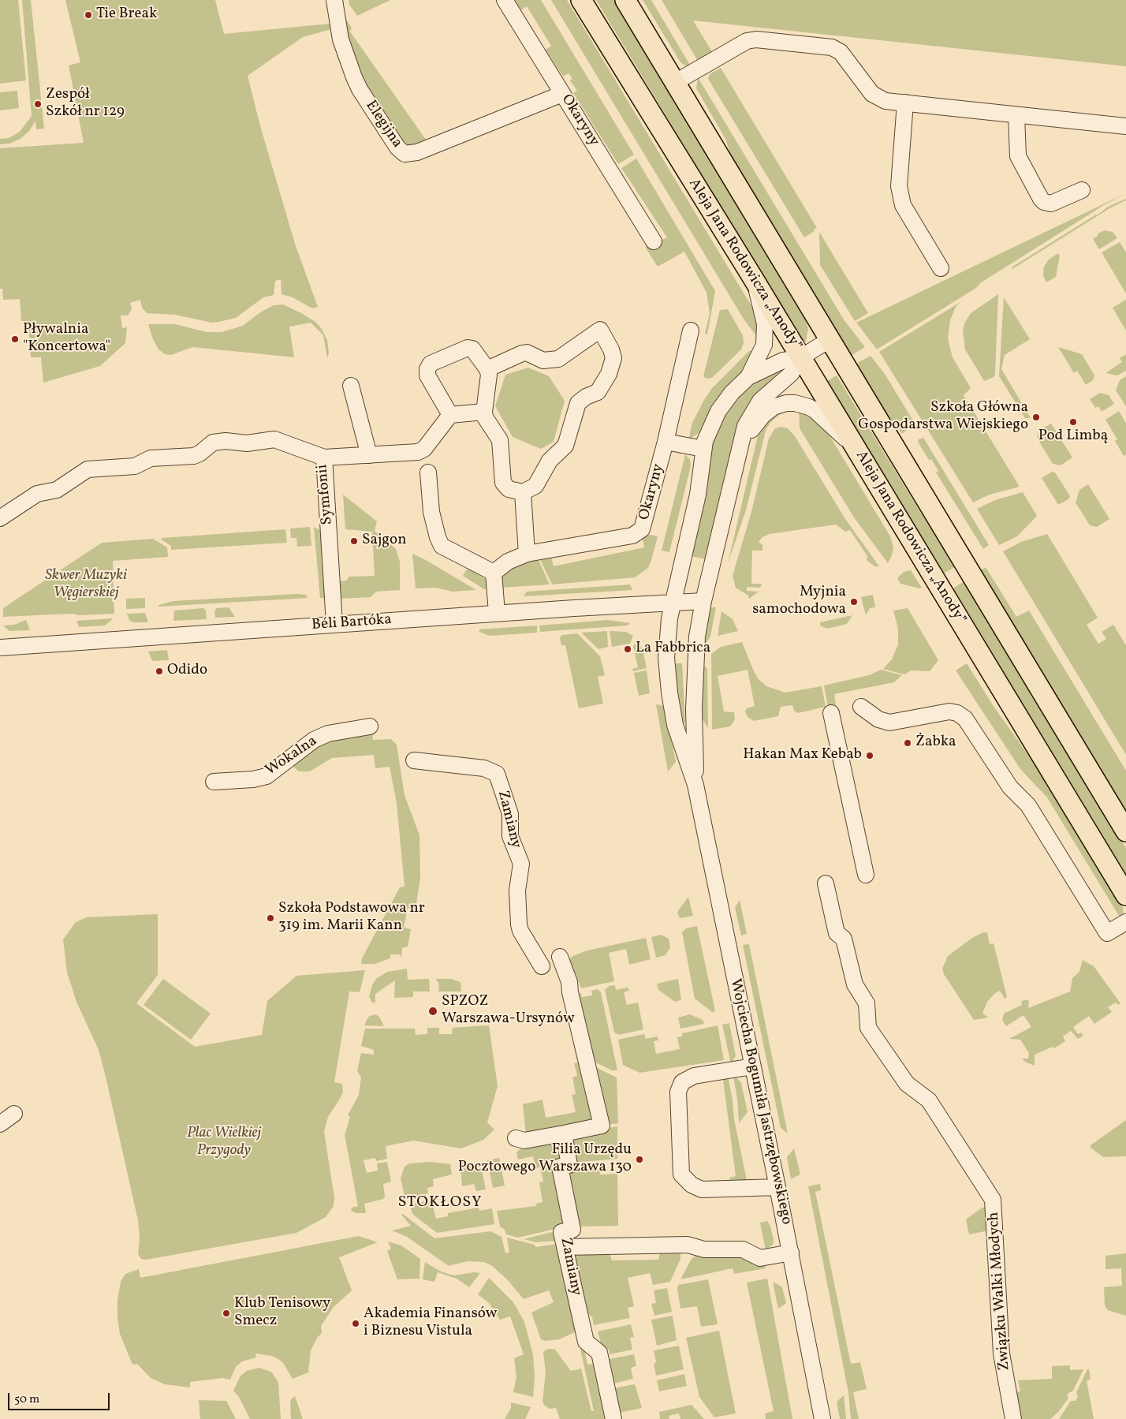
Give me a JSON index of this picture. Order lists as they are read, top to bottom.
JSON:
{
  "streets": {
    "main road": ["Aleja Jana Rodowicza „Anody”"],
    "street": [
      "Okaryny",
      "Elegijna",
      "Symfonii",
      "Béli Bartóka",
      "Wokalna",
      "Zamiany",
      "Wojciecha Bogumiła Jastrzębowskiego",
      "Związku Walki Młodych"
    ]
  },
  "crossings": [
    ["Okaryny", "Elegijna"],
    ["Aleja Jana Rodowicza „Anody”", "Wojciecha Bogumiła Jastrzębowskiego"],
    ["Symfonii", "Béli Bartóka"],
    ["Béli Bartóka", "Wojciecha Bogumiła Jastrzębowskiego"]
  ],
  "districts": ["STOKŁOSY"],
  "parks": ["Skwer Muzyki Węgierskiej", "Plac Wielkiej Przygody"],
  "places": [
    "Tie Break",
    "Zespół Szkół nr 129",
    "Pływalnia \"Koncertowa\"",
    "Szkoła Główna Gospodarstwa Wiejskiego",
    "Pod Limbą",
    "Sajgon",
    "Myjnia samochodowa",
    "La Fabbrica",
    "Odido",
    "Żabka",
    "Hakan Max Kebab",
    "Szkoła Podstawowa nr 319 im. Marii Kann",
    "SPZOZ Warszawa-Ursynów",
    "Filia Urzędu Pocztowego Warszawa 130",
    "Klub Tenisowy Smecz",
    "Akademia Finansów i Biznesu Vistula"
  ],
  "scale_bar": "50 m"
}
